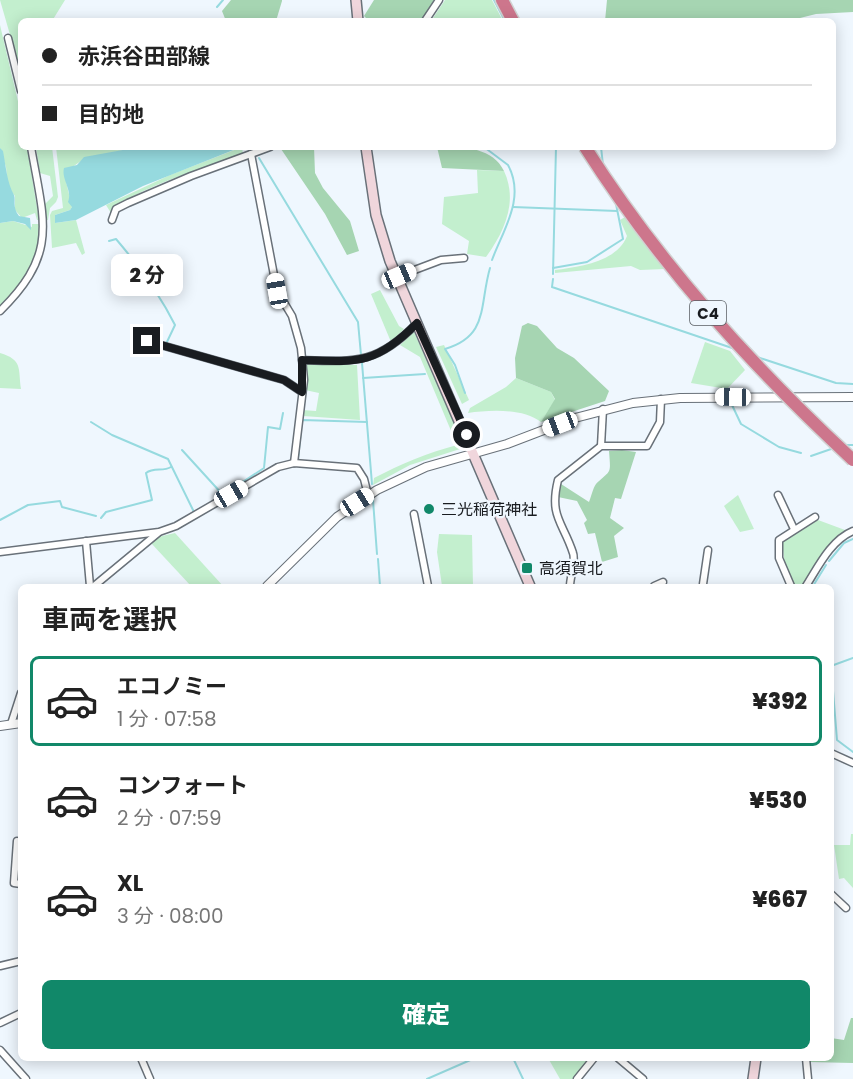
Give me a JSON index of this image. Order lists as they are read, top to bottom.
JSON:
{
  "streets": {
    "highway": ["C4"]
  },
  "places": {
    "other": ["三光稲荷神社"],
    "transit": ["高須賀北"]
  },
  "page": {
    "banner": ["赤浜谷田部線", "目的地"],
    "bubble": "2 分",
    "heading": "車両を選択",
    "list": [
      {
        "name": "エコノミー",
        "note": "1 分 · 07:58",
        "value": "¥392"
      },
      {
        "name": "コンフォート",
        "note": "2 分 · 07:59",
        "value": "¥530"
      },
      {
        "name": "XL",
        "note": "3 分 · 08:00",
        "value": "¥667"
      }
    ],
    "buttons": "確定"
  }
}
